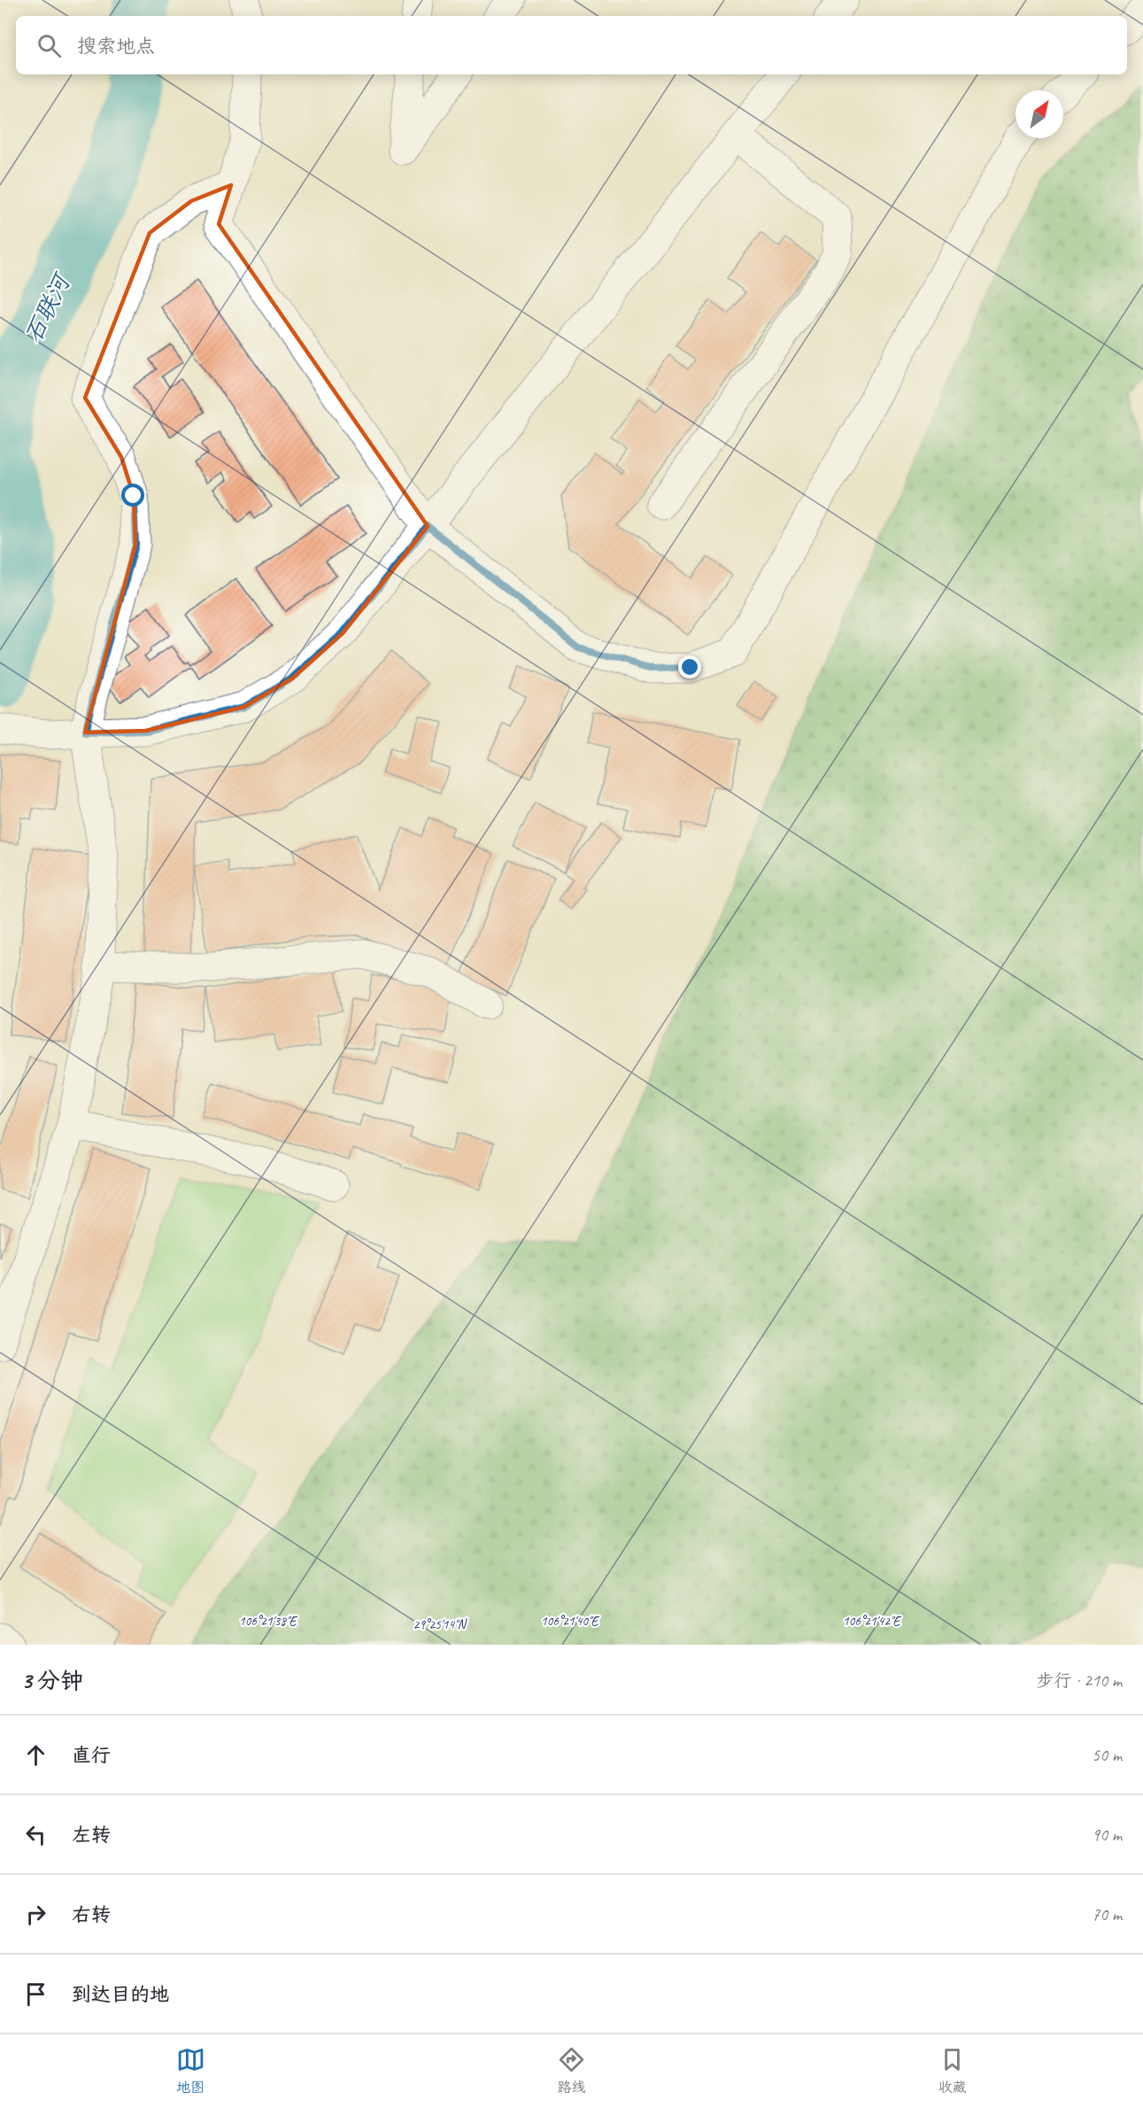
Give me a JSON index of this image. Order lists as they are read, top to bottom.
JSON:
{
  "water": ["石联河"],
  "north": "top right",
  "page": {
    "search": "搜索地点",
    "heading": ["3 分钟", "步行 · 210 m"],
    "list": [
      ["直行", "50 m"],
      ["左转", "90 m"],
      ["右转", "70 m"],
      "到达目的地"
    ],
    "nav": ["地图", "路线", "收藏"]
  },
  "coordinates": [
    "106°21'38\"E",
    "106°21'40\"E",
    "106°21'42\"E",
    "29°25'14\"N"
  ]
}
